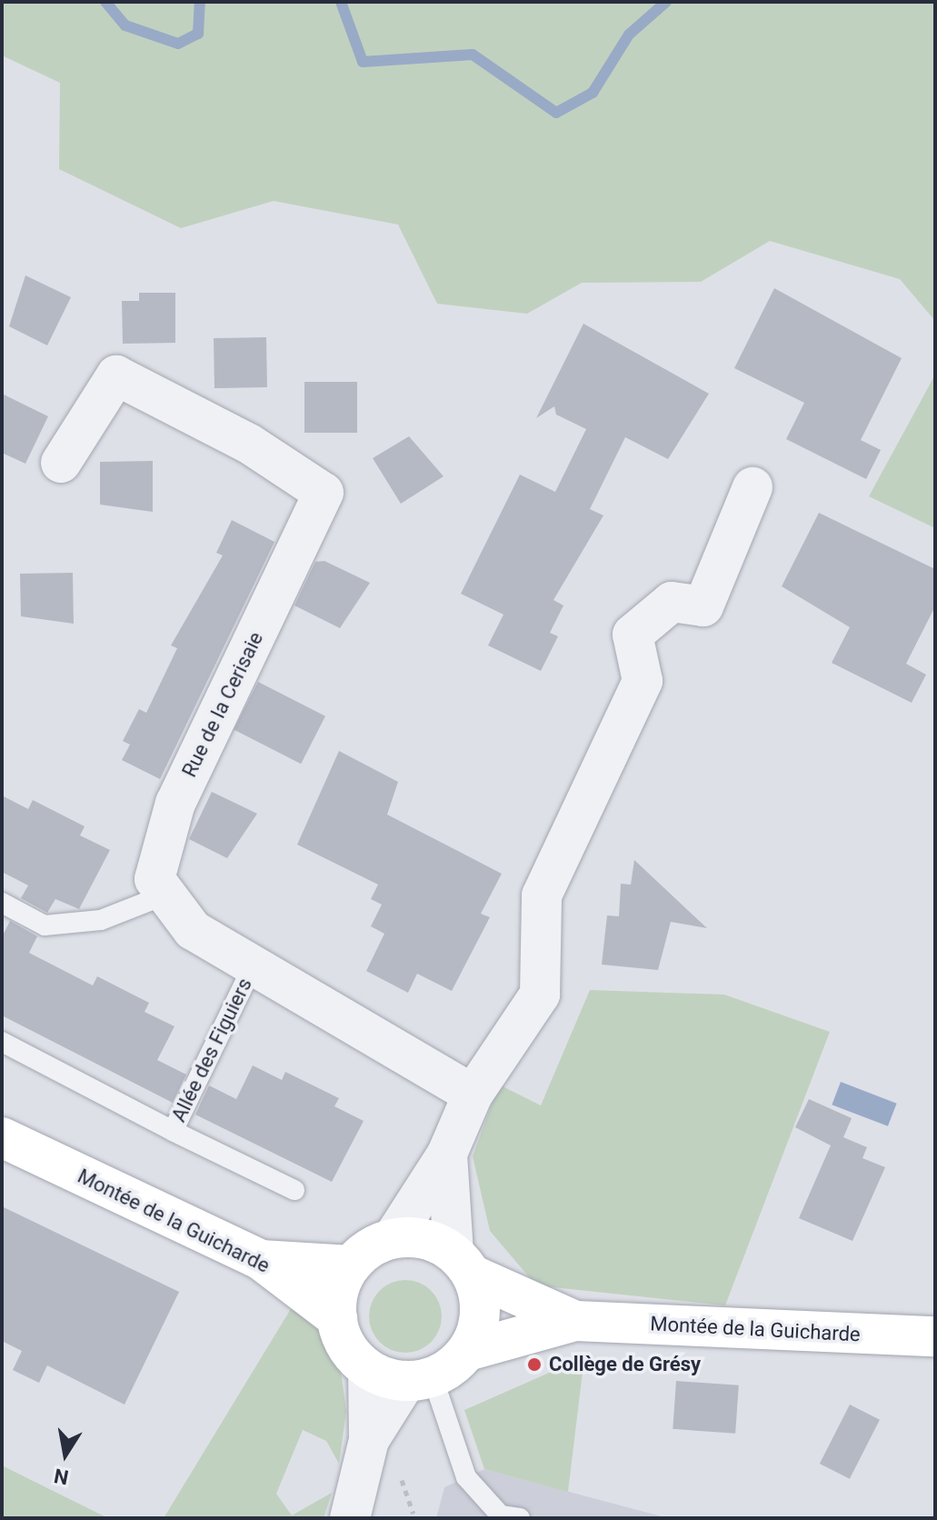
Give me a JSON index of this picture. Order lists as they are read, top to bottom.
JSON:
{
  "streets": {
    "main road": ["Montée de la Guicharde"],
    "street": ["Rue de la Cerisaie"],
    "lane": ["Allée des Figuiers"]
  },
  "crossings": [
    ["Rue de la Cerisaie", "Allée des Figuiers"]
  ],
  "places": ["Collège de Grésy"],
  "north": "bottom"
}
